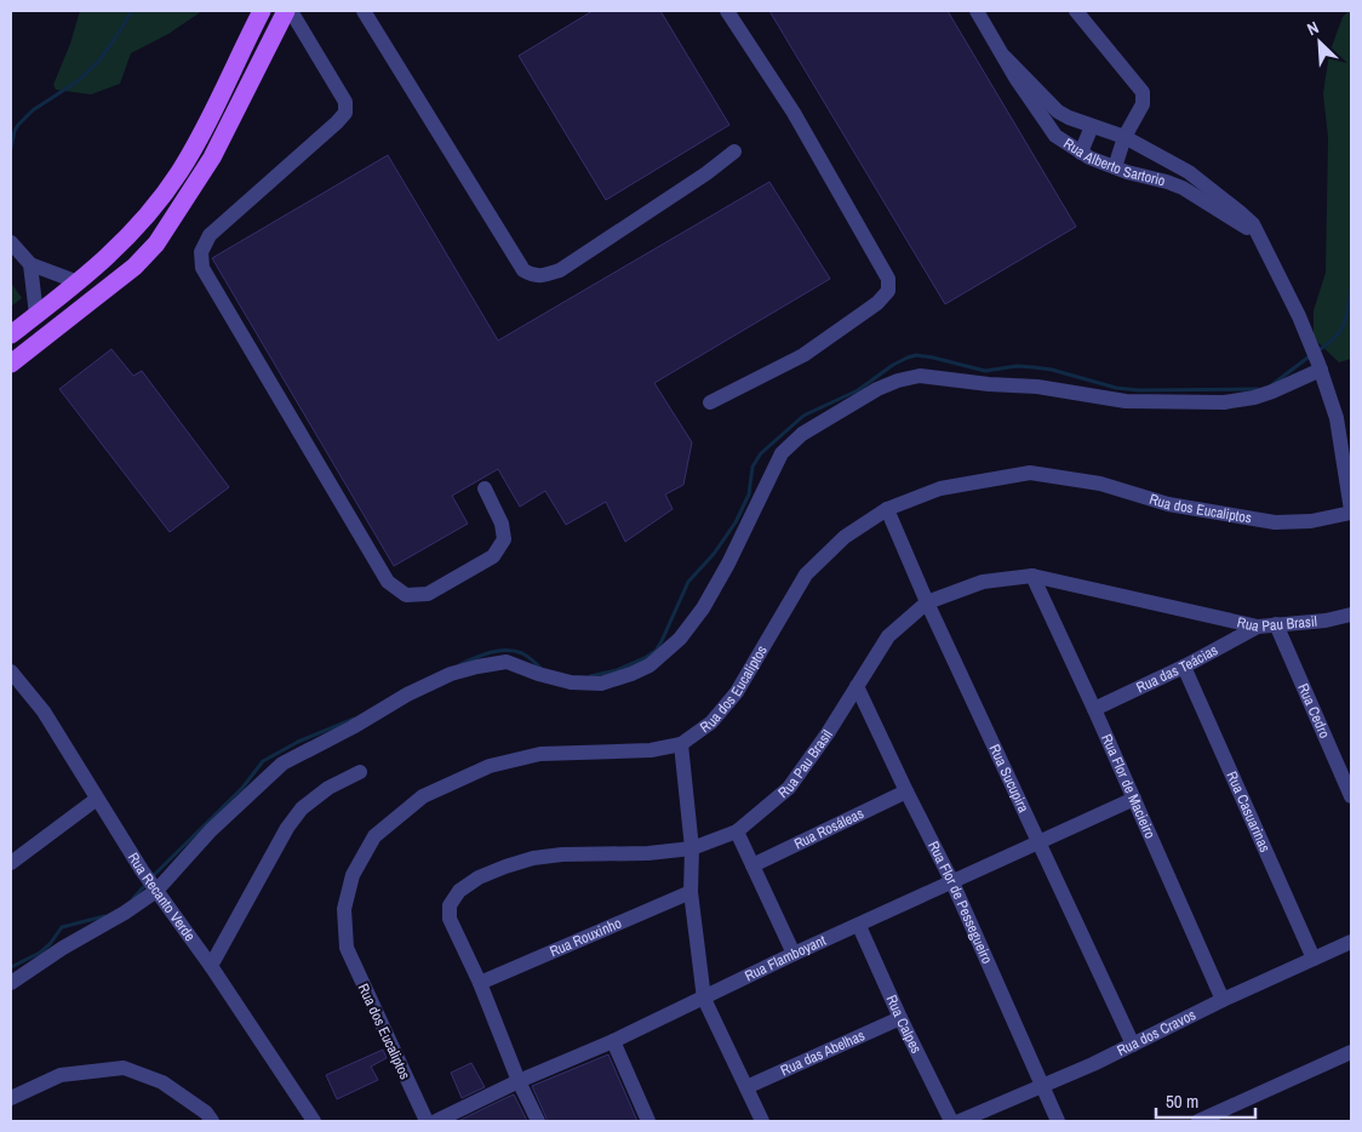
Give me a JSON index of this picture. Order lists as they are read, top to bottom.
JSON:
{
  "streets": {
    "street": [
      "Rua Alberto Sartorio",
      "Rua dos Eucaliptos",
      "Rua Pau Brasil",
      "Rua das Teácias",
      "Rua Cedro",
      "Rua Sucupira",
      "Rua Flor de Macieiro",
      "Rua Casuarinas",
      "Rua Rosáleas",
      "Rua Recanto Verde",
      "Rua Flor de Pessegueiro",
      "Rua Rouxinho",
      "Rua Flamboyant",
      "Rua Calpes",
      "Rua dos Cravos",
      "Rua das Abelhas"
    ]
  },
  "crossings": [
    ["Rua dos Eucaliptos", "Rua Sucupira"],
    ["Rua Pau Brasil", "Rua das Teácias"],
    ["Rua Pau Brasil", "Rua Cedro"],
    ["Rua Pau Brasil", "Rua Sucupira"],
    ["Rua Pau Brasil", "Rua Flor de Macieiro"],
    ["Rua Pau Brasil", "Rua Flor de Pessegueiro"],
    ["Rua Pau Brasil", "Rua Rouxinho"],
    ["Rua Pau Brasil", "Rua Flamboyant"],
    ["Rua das Teácias", "Rua Flor de Macieiro"],
    ["Rua das Teácias", "Rua Casuarinas"],
    ["Rua Sucupira", "Rua Flamboyant"],
    ["Rua Sucupira", "Rua dos Cravos"],
    ["Rua Flor de Macieiro", "Rua Flamboyant"],
    ["Rua Flor de Macieiro", "Rua dos Cravos"],
    ["Rua Casuarinas", "Rua dos Cravos"],
    ["Rua Rosáleas", "Rua Flor de Pessegueiro"],
    ["Rua Flor de Pessegueiro", "Rua Flamboyant"],
    ["Rua Flor de Pessegueiro", "Rua dos Cravos"],
    ["Rua Flamboyant", "Rua Calpes"],
    ["Rua Calpes", "Rua das Abelhas"]
  ],
  "scale_bar": "50 m",
  "north": "top left"
}
